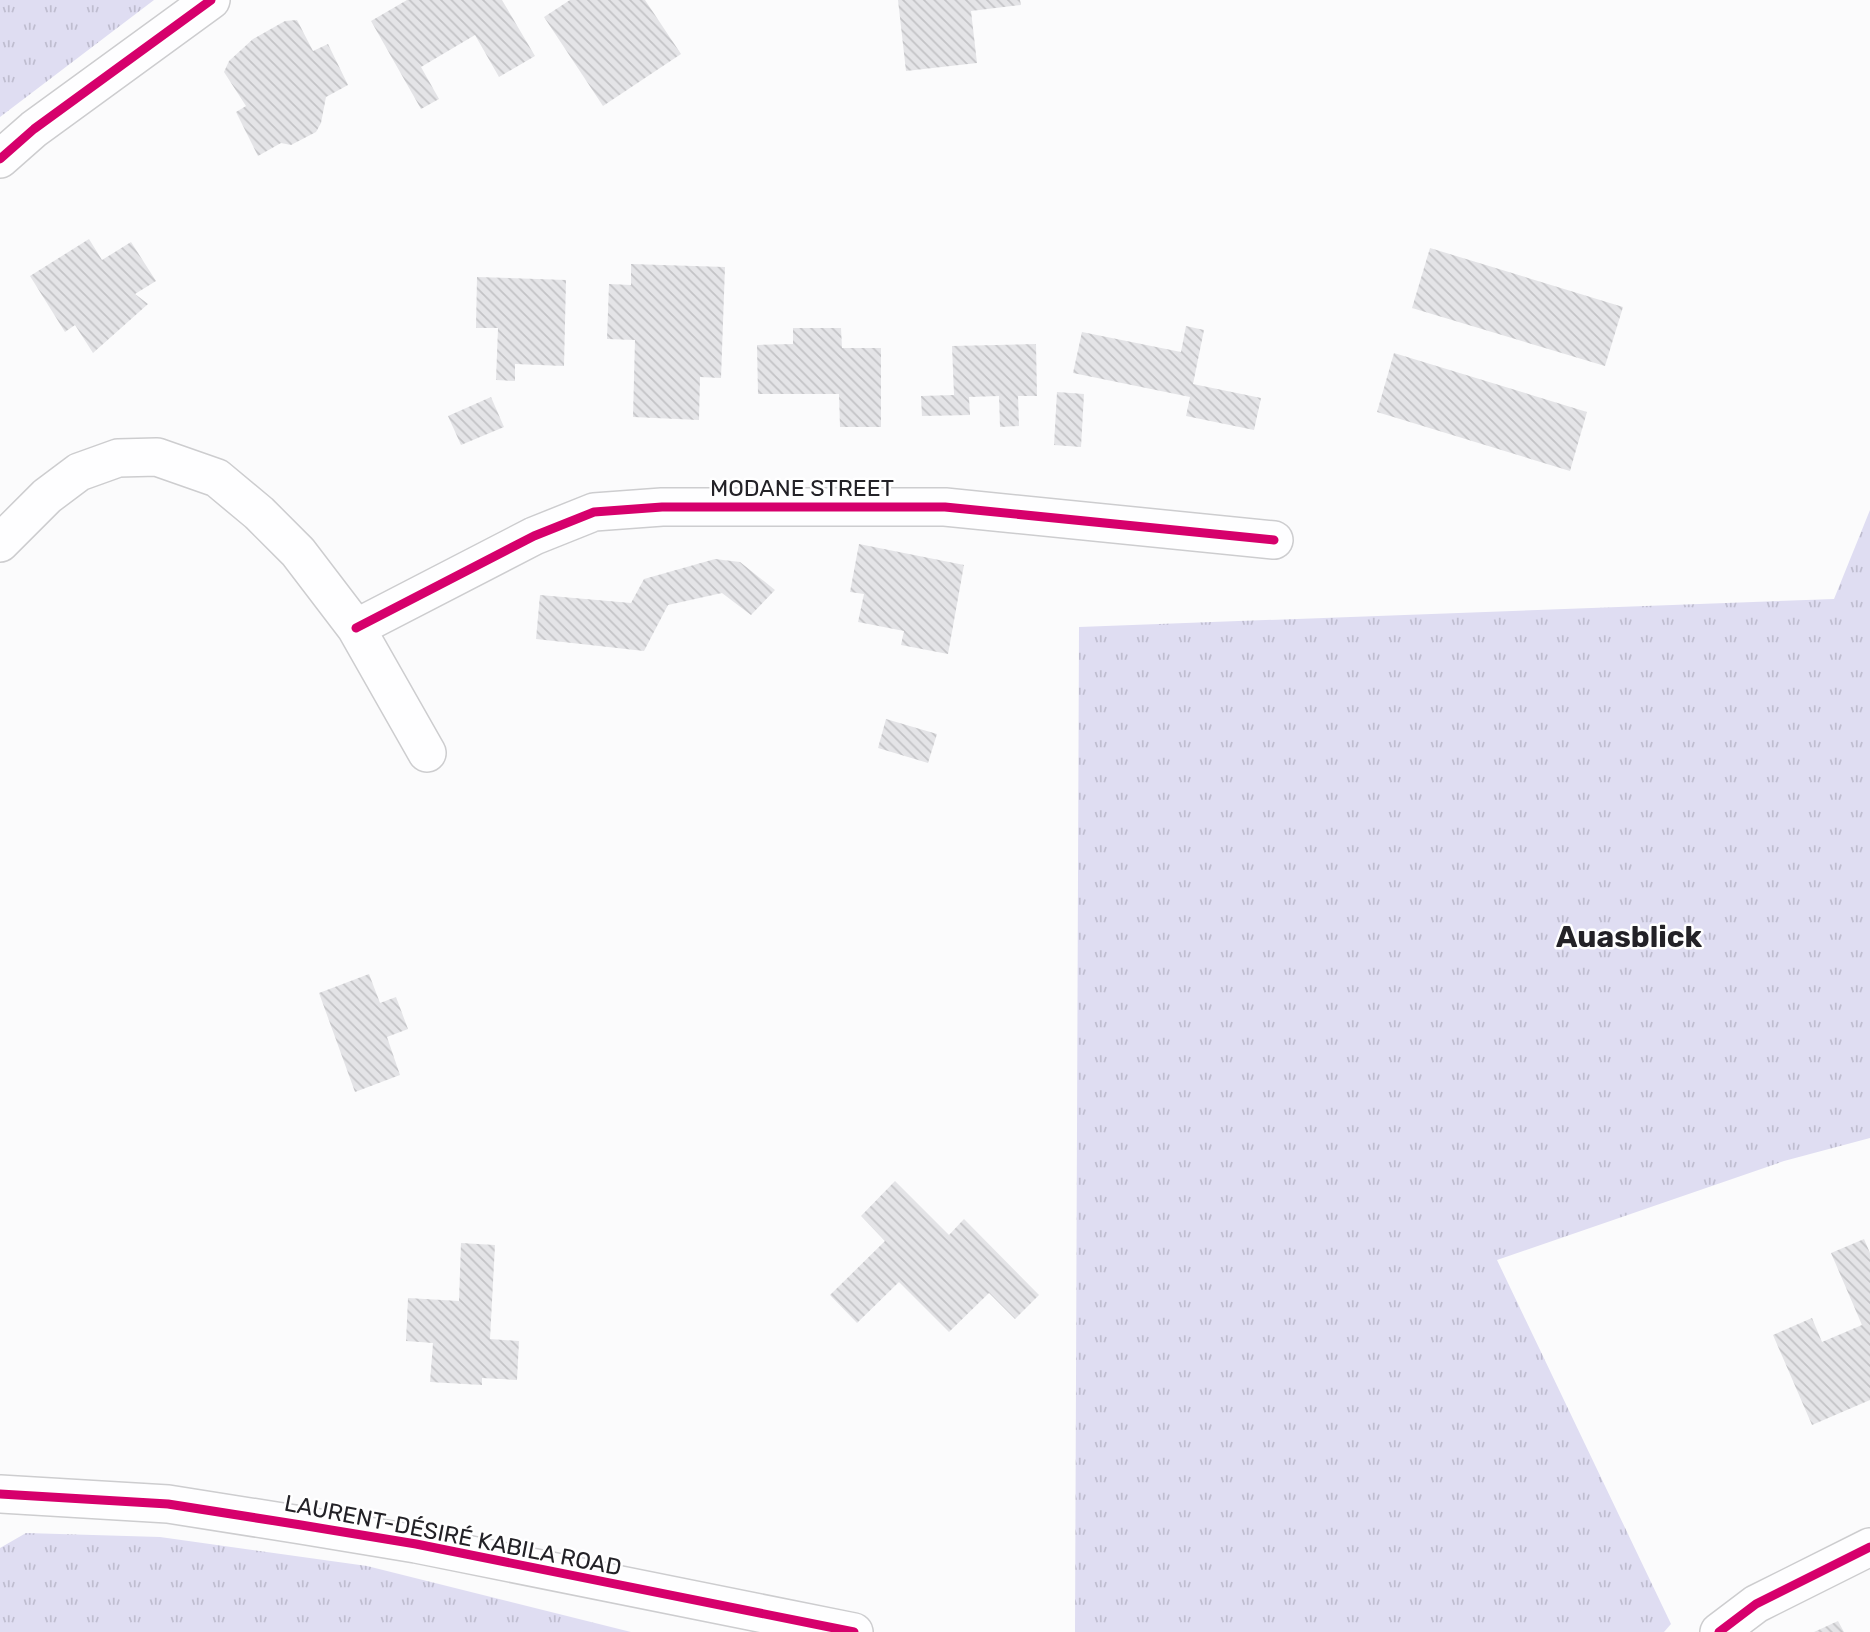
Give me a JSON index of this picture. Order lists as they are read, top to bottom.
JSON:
{
  "streets": {
    "street": ["MODANE STREET", "LAURENT-DÉSIRÉ KABILA ROAD"]
  },
  "districts": ["Auasblick"]
}
